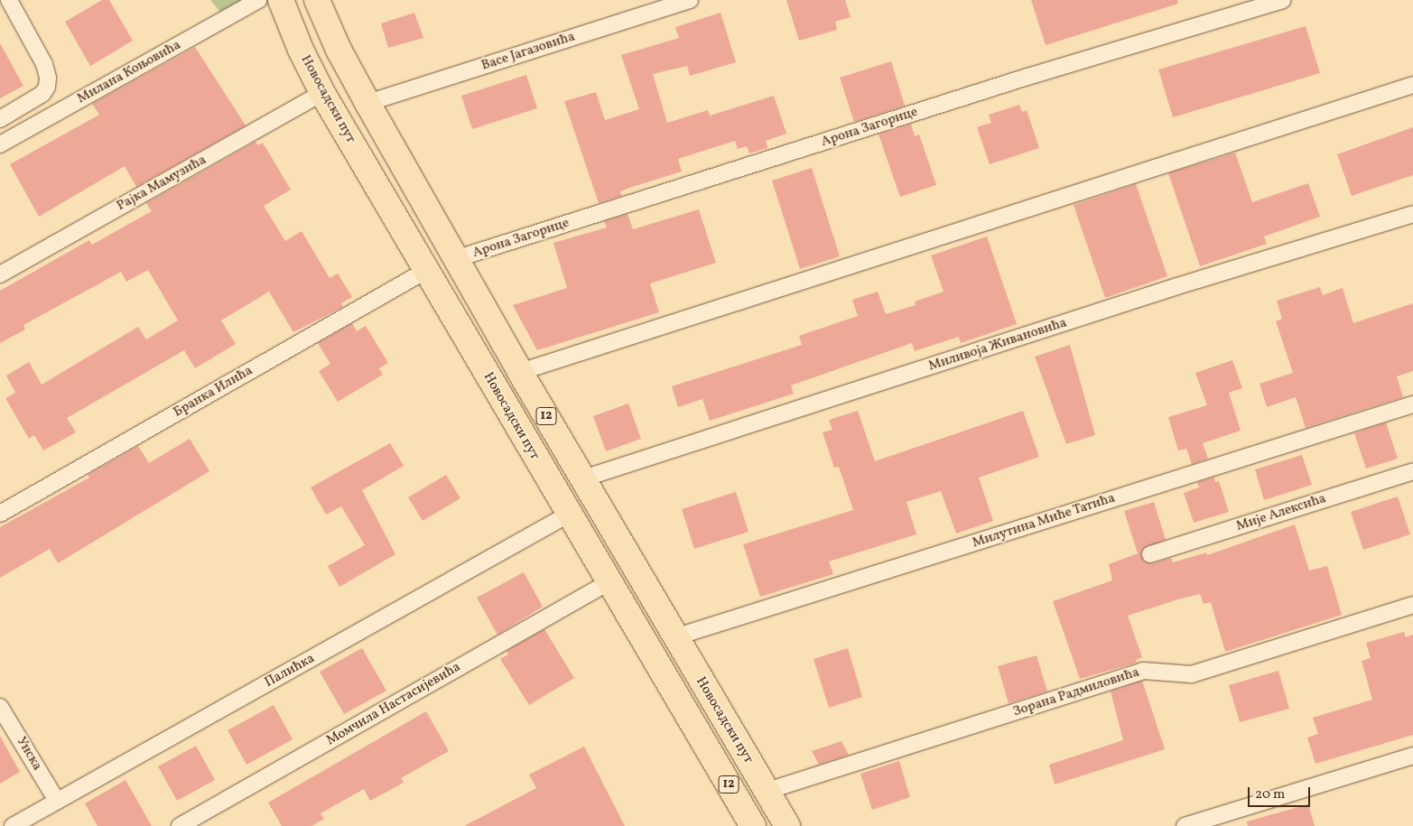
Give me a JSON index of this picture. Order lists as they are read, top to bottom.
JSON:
{
  "streets": {
    "main road": ["Новосадски пут", "12"],
    "street": [
      "Васе Јагазовића",
      "Милана Коњовића",
      "Арона Загорице",
      "Рајка Мамузића",
      "Миливоја Живановића",
      "Бранка Илића",
      "Мије Алексића",
      "Милутина Миће Татића",
      "Палићка",
      "Зорана Радмиловића",
      "Момчила Настасијевића",
      "Унска"
    ]
  },
  "crossings": [
    ["Васе Јагазовића", "Новосадски пут"],
    ["Новосадски пут", "Арона Загорице"],
    ["Новосадски пут", "Рајка Мамузића"],
    ["Новосадски пут", "Миливоја Живановића"],
    ["Новосадски пут", "Бранка Илића"],
    ["Новосадски пут", "Милутина Миће Татића"],
    ["Новосадски пут", "Палићка"],
    ["Новосадски пут", "Зорана Радмиловића"],
    ["Новосадски пут", "Момчила Настасијевића"],
    ["Палићка", "Унска"]
  ],
  "scale_bar": "20 m"
}
